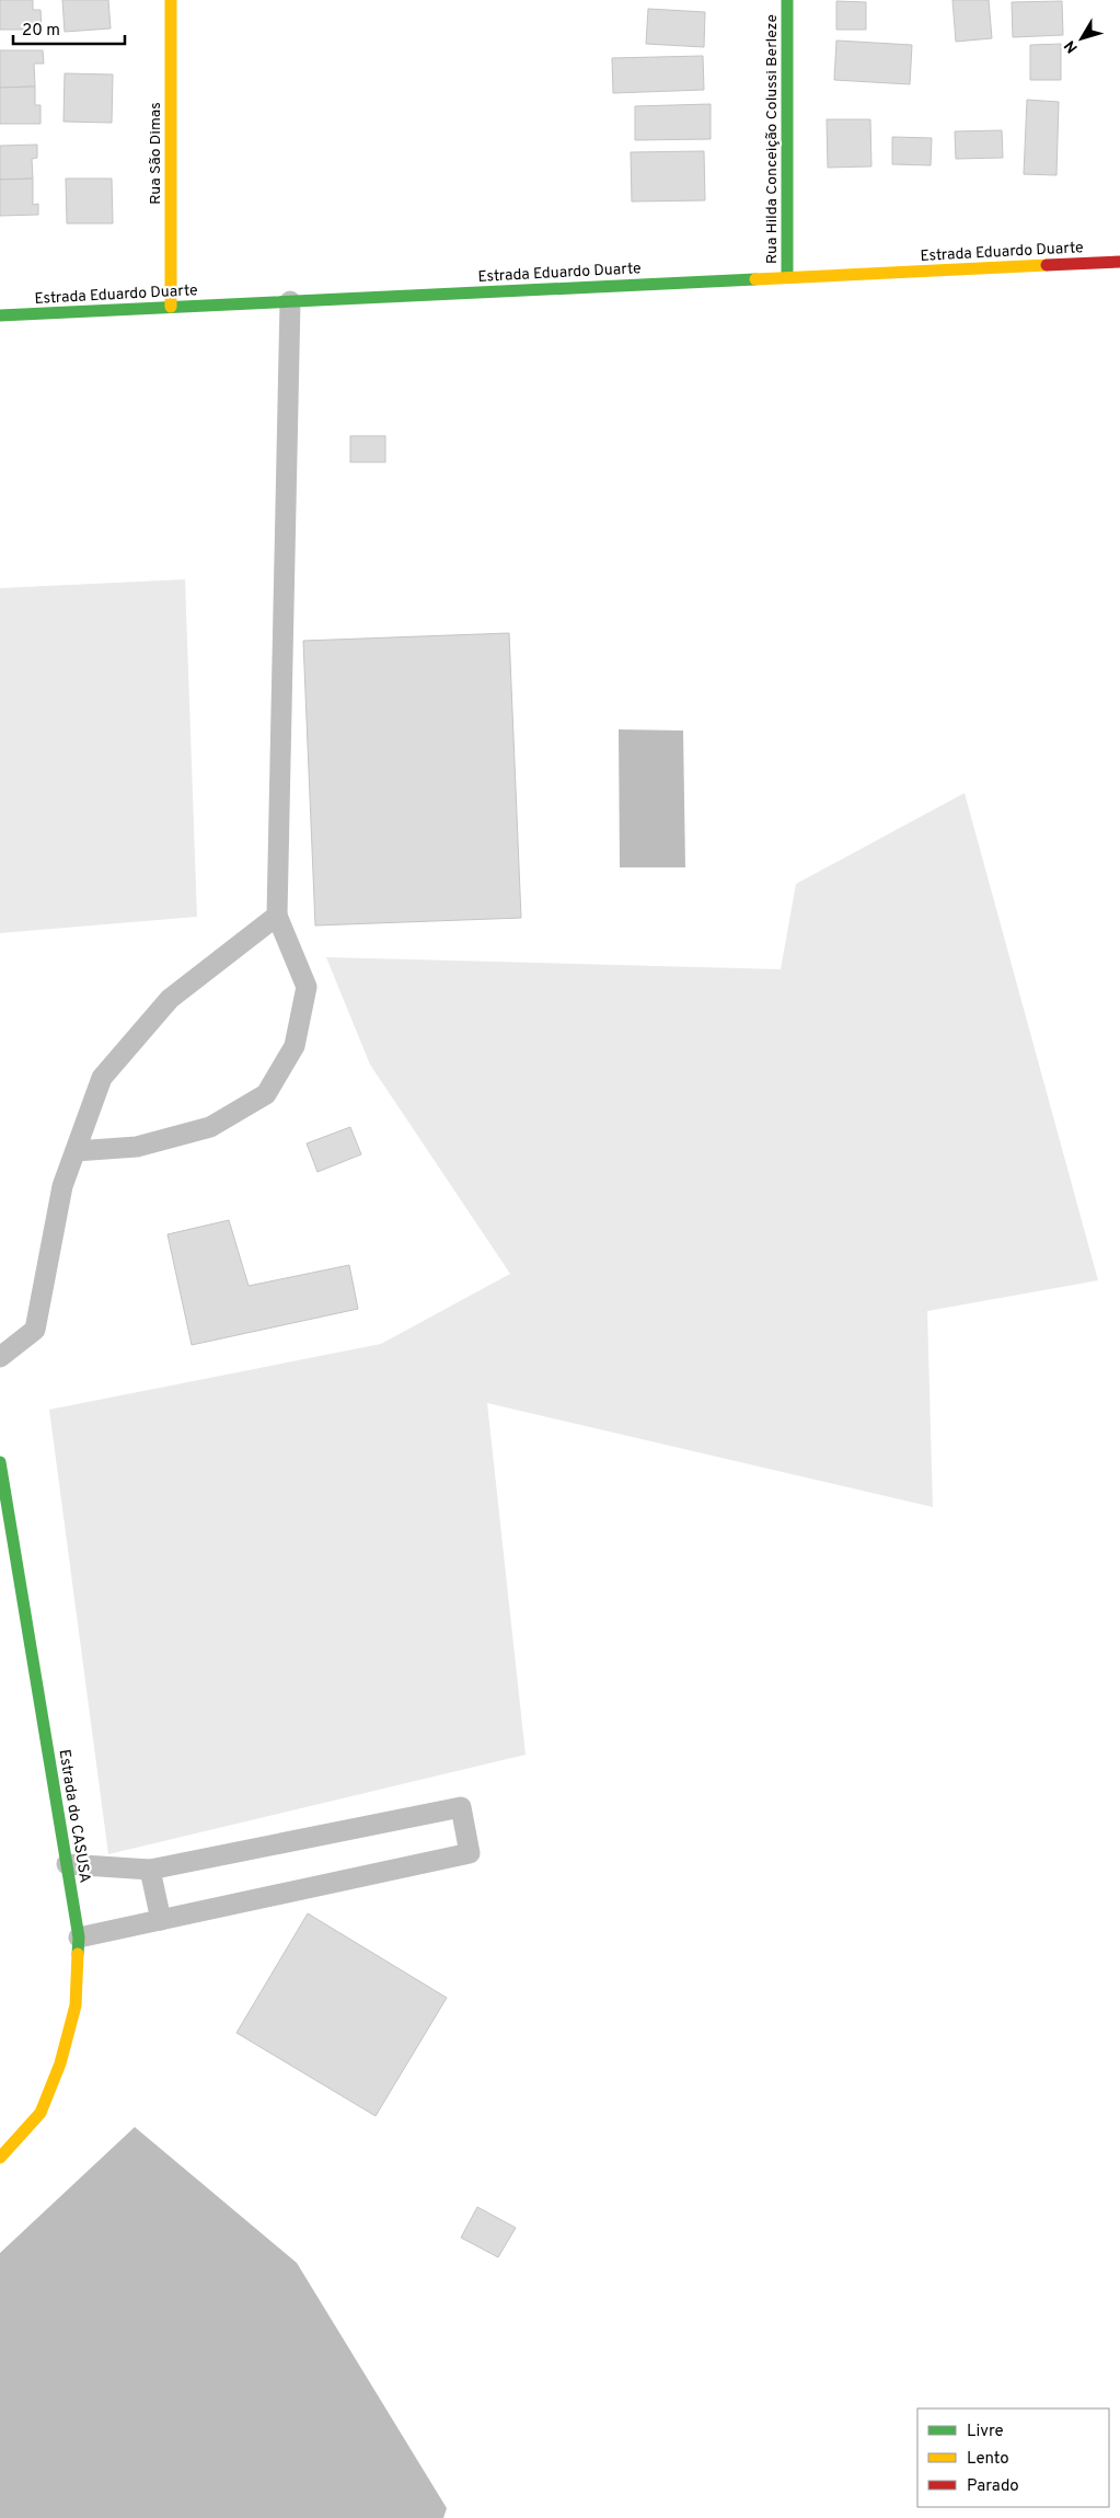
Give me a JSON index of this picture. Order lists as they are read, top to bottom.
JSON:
{
  "streets": {
    "street": [
      "Rua Hilda Conceição Colussi Berleze",
      "Rua São Dimas",
      "Estrada Eduardo Duarte",
      "Estrada do CASUSA"
    ]
  },
  "crossings": [
    ["Rua Hilda Conceição Colussi Berleze", "Estrada Eduardo Duarte"],
    ["Rua São Dimas", "Estrada Eduardo Duarte"]
  ],
  "legend": ["Livre", "Lento", "Parado"],
  "scale_bar": "20 m",
  "north": "bottom left"
}
